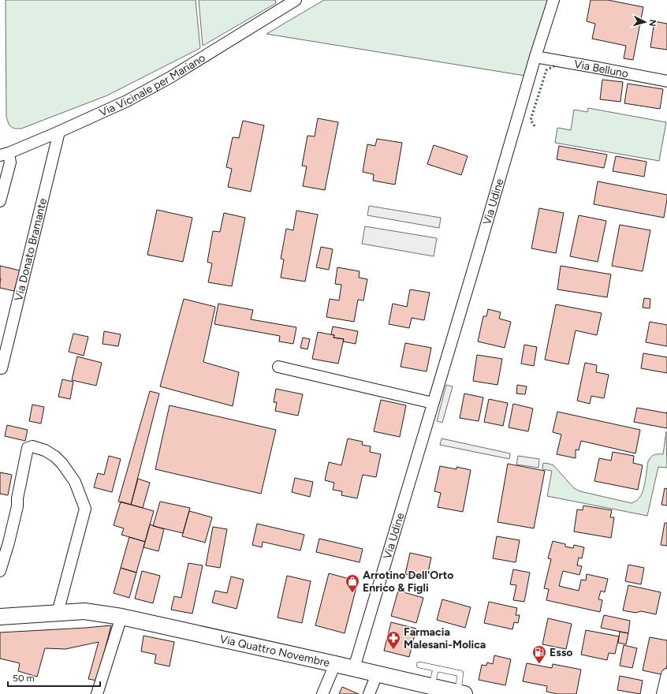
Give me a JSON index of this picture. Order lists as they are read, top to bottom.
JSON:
{
  "streets": {
    "main road": ["Via Quattro Novembre"],
    "street": [
      "Via Belluno",
      "Via Vicinale per Mariano",
      "Via Udine",
      "Via Donato Bramante"
    ]
  },
  "crossings": [
    ["Via Belluno", "Via Udine"],
    ["Via Vicinale per Mariano", "Via Donato Bramante"],
    ["Via Udine", "Via Quattro Novembre"]
  ],
  "places": {
    "shop": ["Arrotino Dell'Orto Enrico & Figli"],
    "pharmacy": ["Farmacia Malesani-Molica"],
    "fuel station": ["Esso"]
  },
  "scale_bar": "50 m",
  "north": "right"
}
